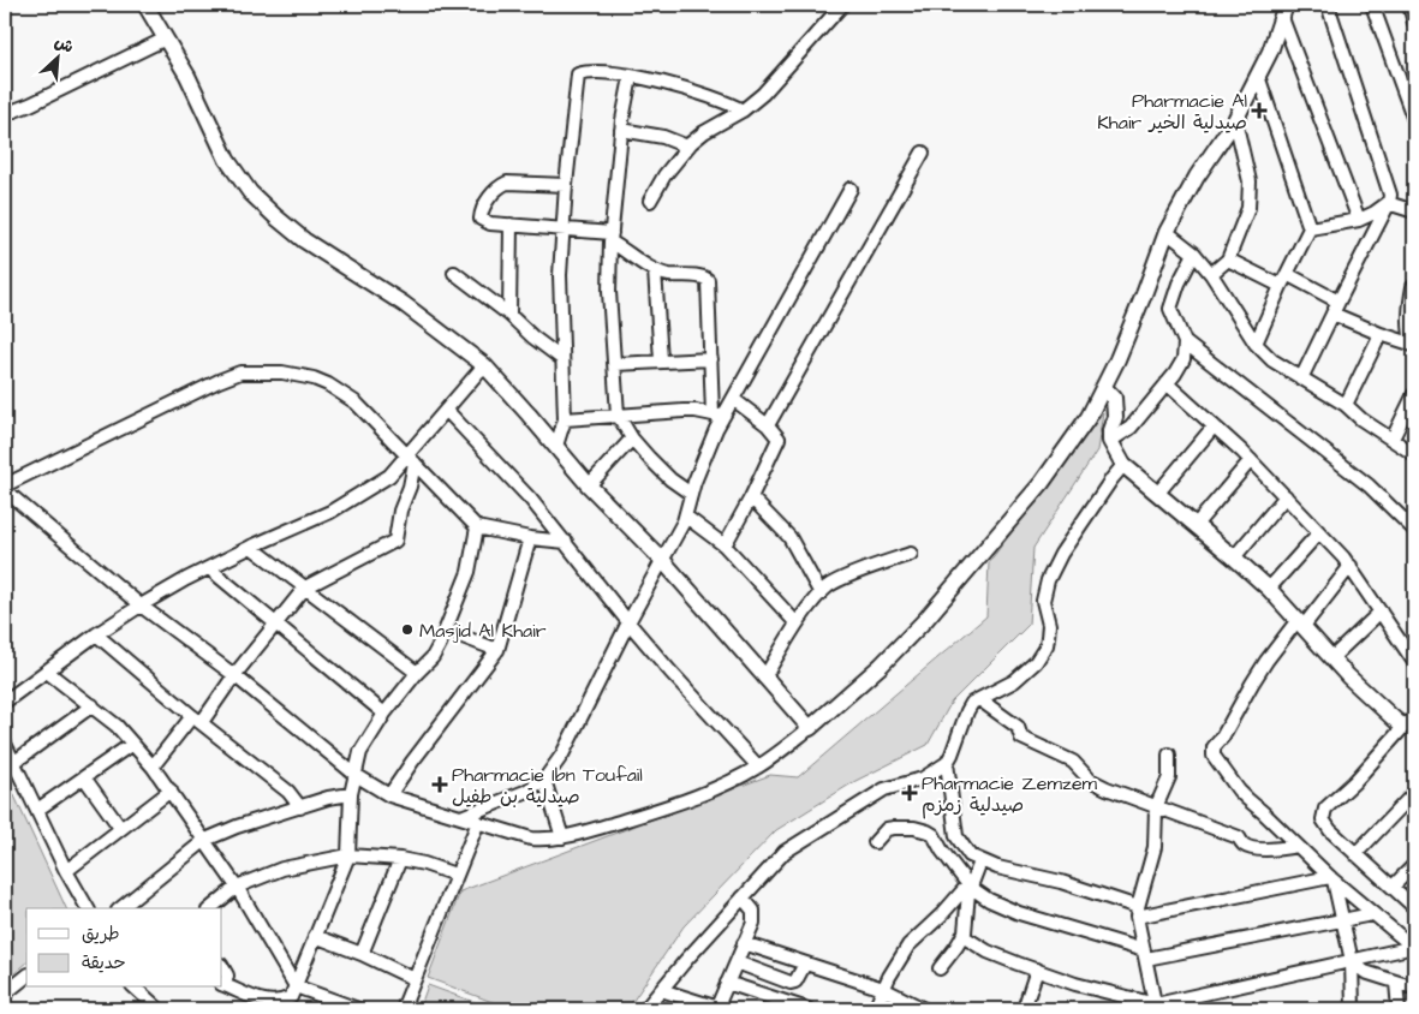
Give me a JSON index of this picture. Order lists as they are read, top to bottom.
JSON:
{
  "places": {
    "health": ["Pharmacie Al Khair صيدلية الخير", "Pharmacie Ibn Toufail صيدلية بن طفيل", "Pharmacie Zemzem صيدلية زمزم"],
    "other": ["Masjid Al Khair"]
  },
  "legend": ["طريق", "حديقة"],
  "north": "top right"
}
